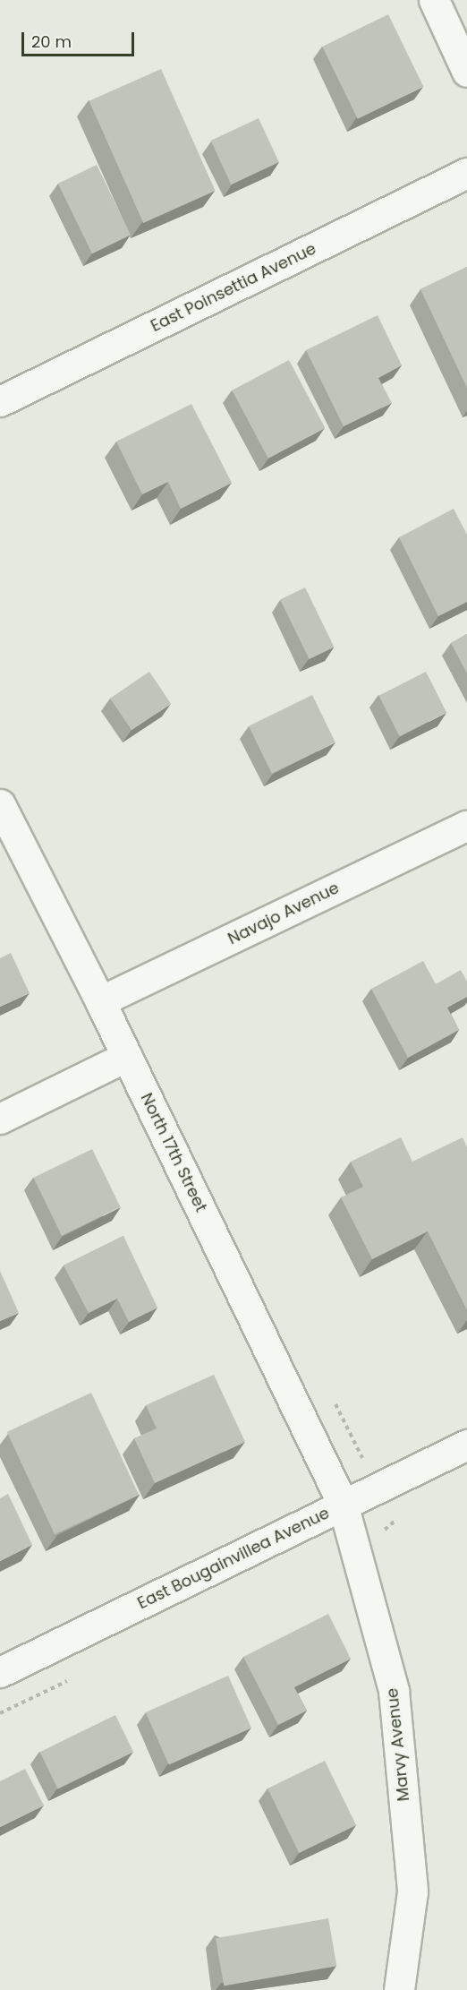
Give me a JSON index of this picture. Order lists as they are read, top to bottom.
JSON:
{
  "streets": {
    "street": [
      "East Poinsettia Avenue",
      "Navajo Avenue",
      "North 17th Street",
      "East Bougainvillea Avenue",
      "Marvy Avenue"
    ]
  },
  "crossings": [
    ["Navajo Avenue", "North 17th Street"],
    ["North 17th Street", "East Bougainvillea Avenue"],
    ["North 17th Street", "Marvy Avenue"],
    ["East Bougainvillea Avenue", "Marvy Avenue"]
  ],
  "scale_bar": "20 m"
}
